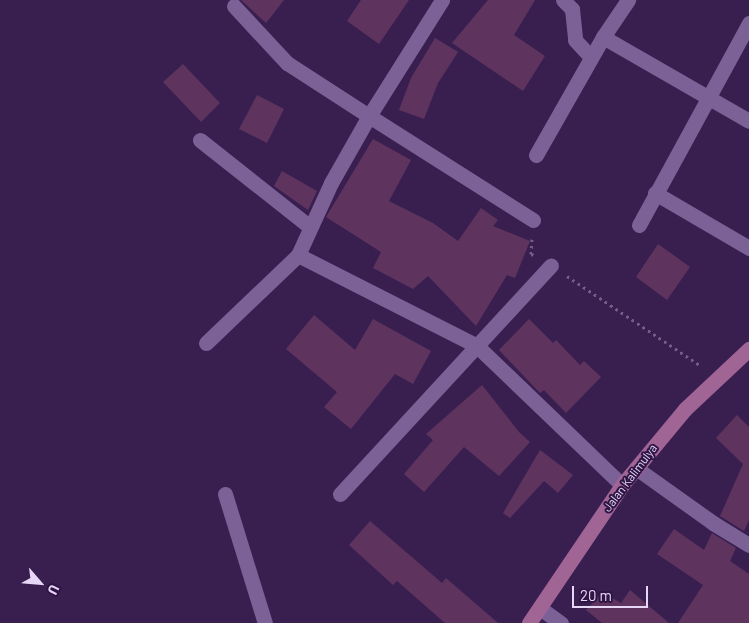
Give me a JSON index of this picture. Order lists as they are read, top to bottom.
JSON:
{
  "streets": {
    "street": ["Jalan Kalimulya"]
  },
  "scale_bar": "20 m",
  "north": "bottom right"
}
